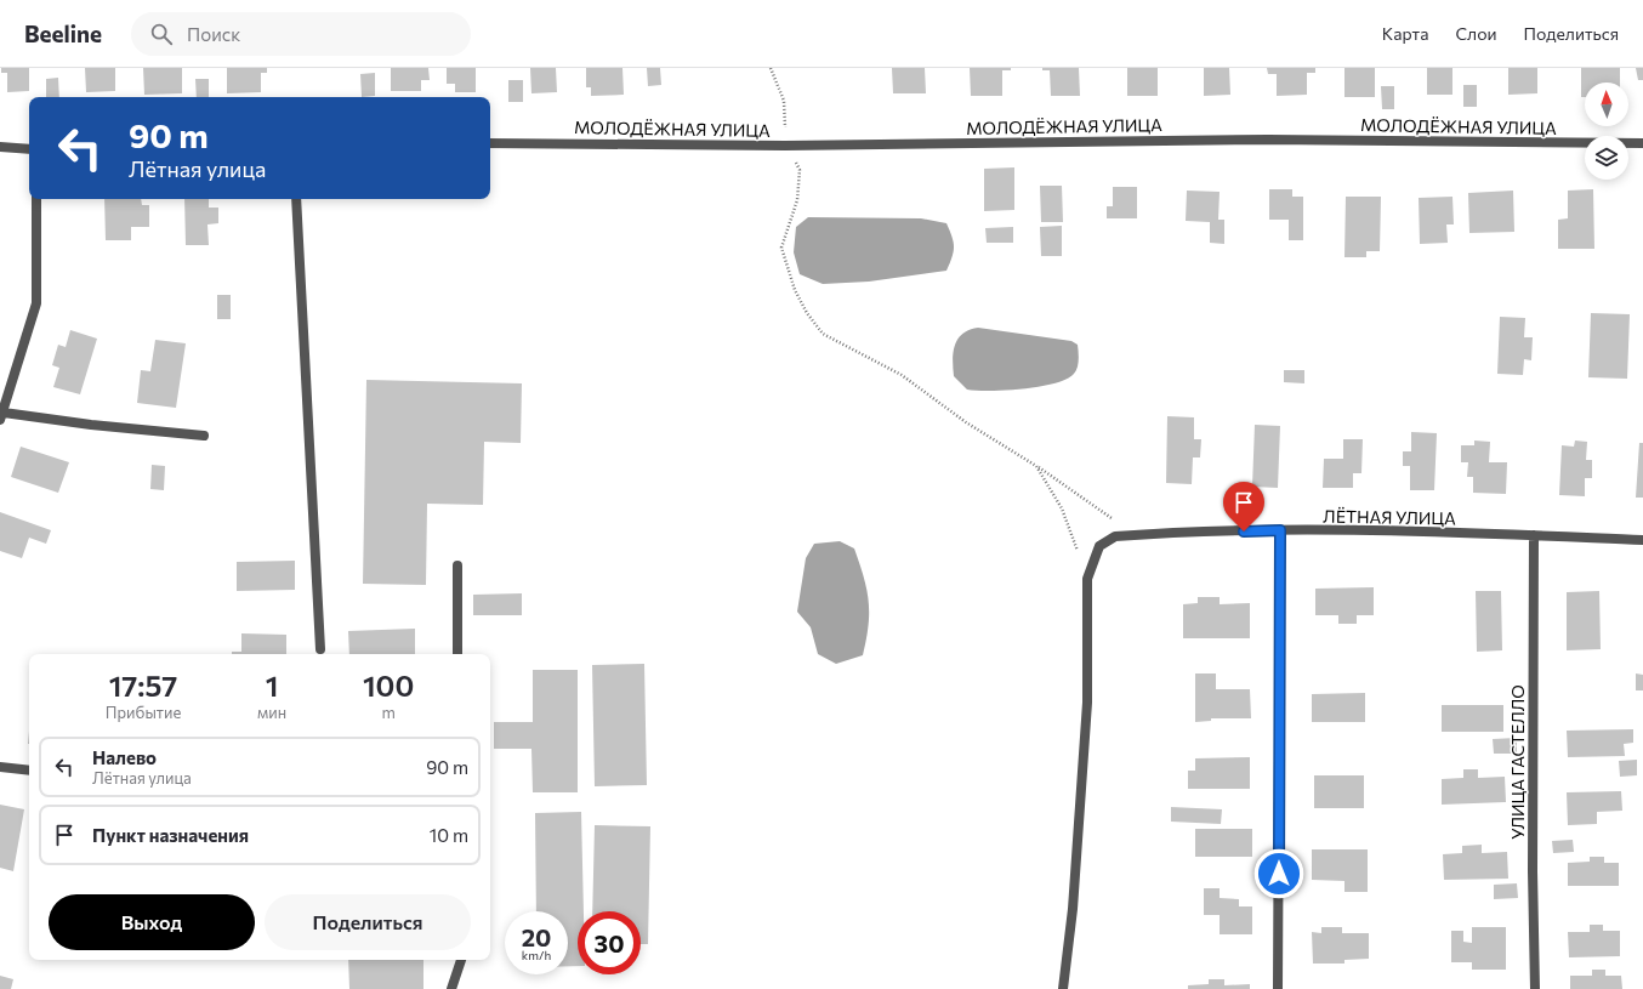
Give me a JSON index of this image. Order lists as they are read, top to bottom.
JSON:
{
  "streets": {
    "street": ["МОЛОДЁЖНАЯ УЛИЦА", "ЛЁТНАЯ УЛИЦА", "УЛИЦА ГАСТЕЛЛО"]
  },
  "crossings": [
    ["ЛЁТНАЯ УЛИЦА", "УЛИЦА ГАСТЕЛЛО"]
  ],
  "north": "top",
  "page": {
    "header": "Beeline",
    "search": "Поиск",
    "nav": ["Карта", "Слои", "Поделиться"],
    "turn": ["90 m", "Лётная улица"],
    "eta": [
      "17:57",
      "Прибытие",
      "1",
      "мин",
      "100",
      "m"
    ],
    "list": [
      {
        "name": "Налево",
        "note": "Лётная улица",
        "value": "90 m"
      },
      {
        "name": "Пункт назначения",
        "value": "10 m"
      }
    ],
    "buttons": ["Выход", "Поделиться"],
    "speed": "20 km/h",
    "limit": "30"
  }
}
